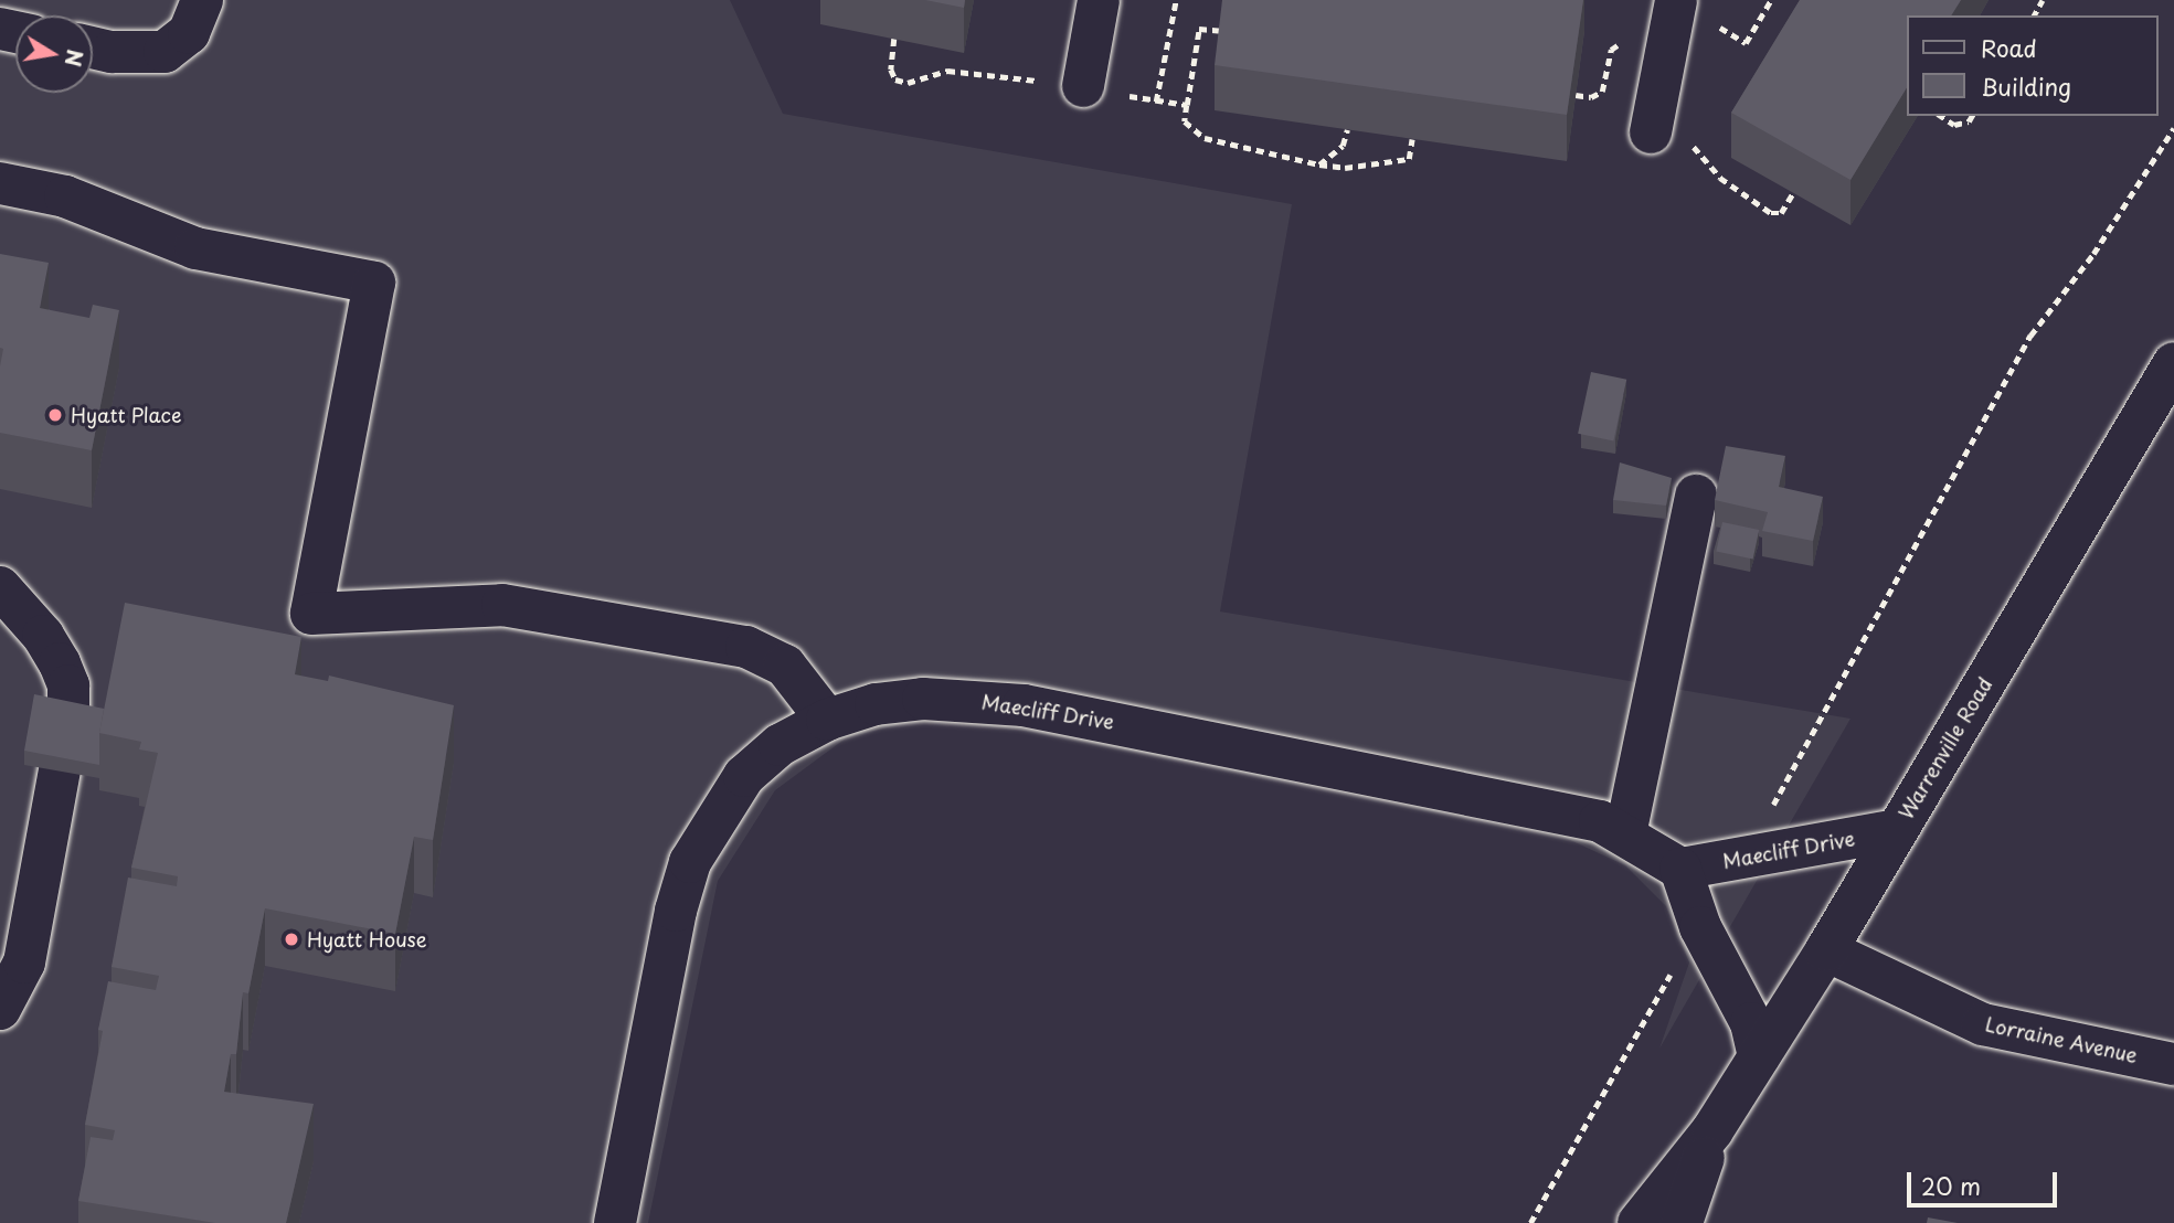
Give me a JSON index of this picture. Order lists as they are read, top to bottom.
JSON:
{
  "streets": {
    "street": ["Maecliff Drive", "Warrenville Road", "Lorraine Avenue"]
  },
  "crossings": [
    ["Maecliff Drive", "Warrenville Road"],
    ["Warrenville Road", "Lorraine Avenue"]
  ],
  "places": ["Hyatt Place", "Hyatt House"],
  "legend": ["Road", "Building"],
  "scale_bar": "20 m",
  "north": "right"
}
